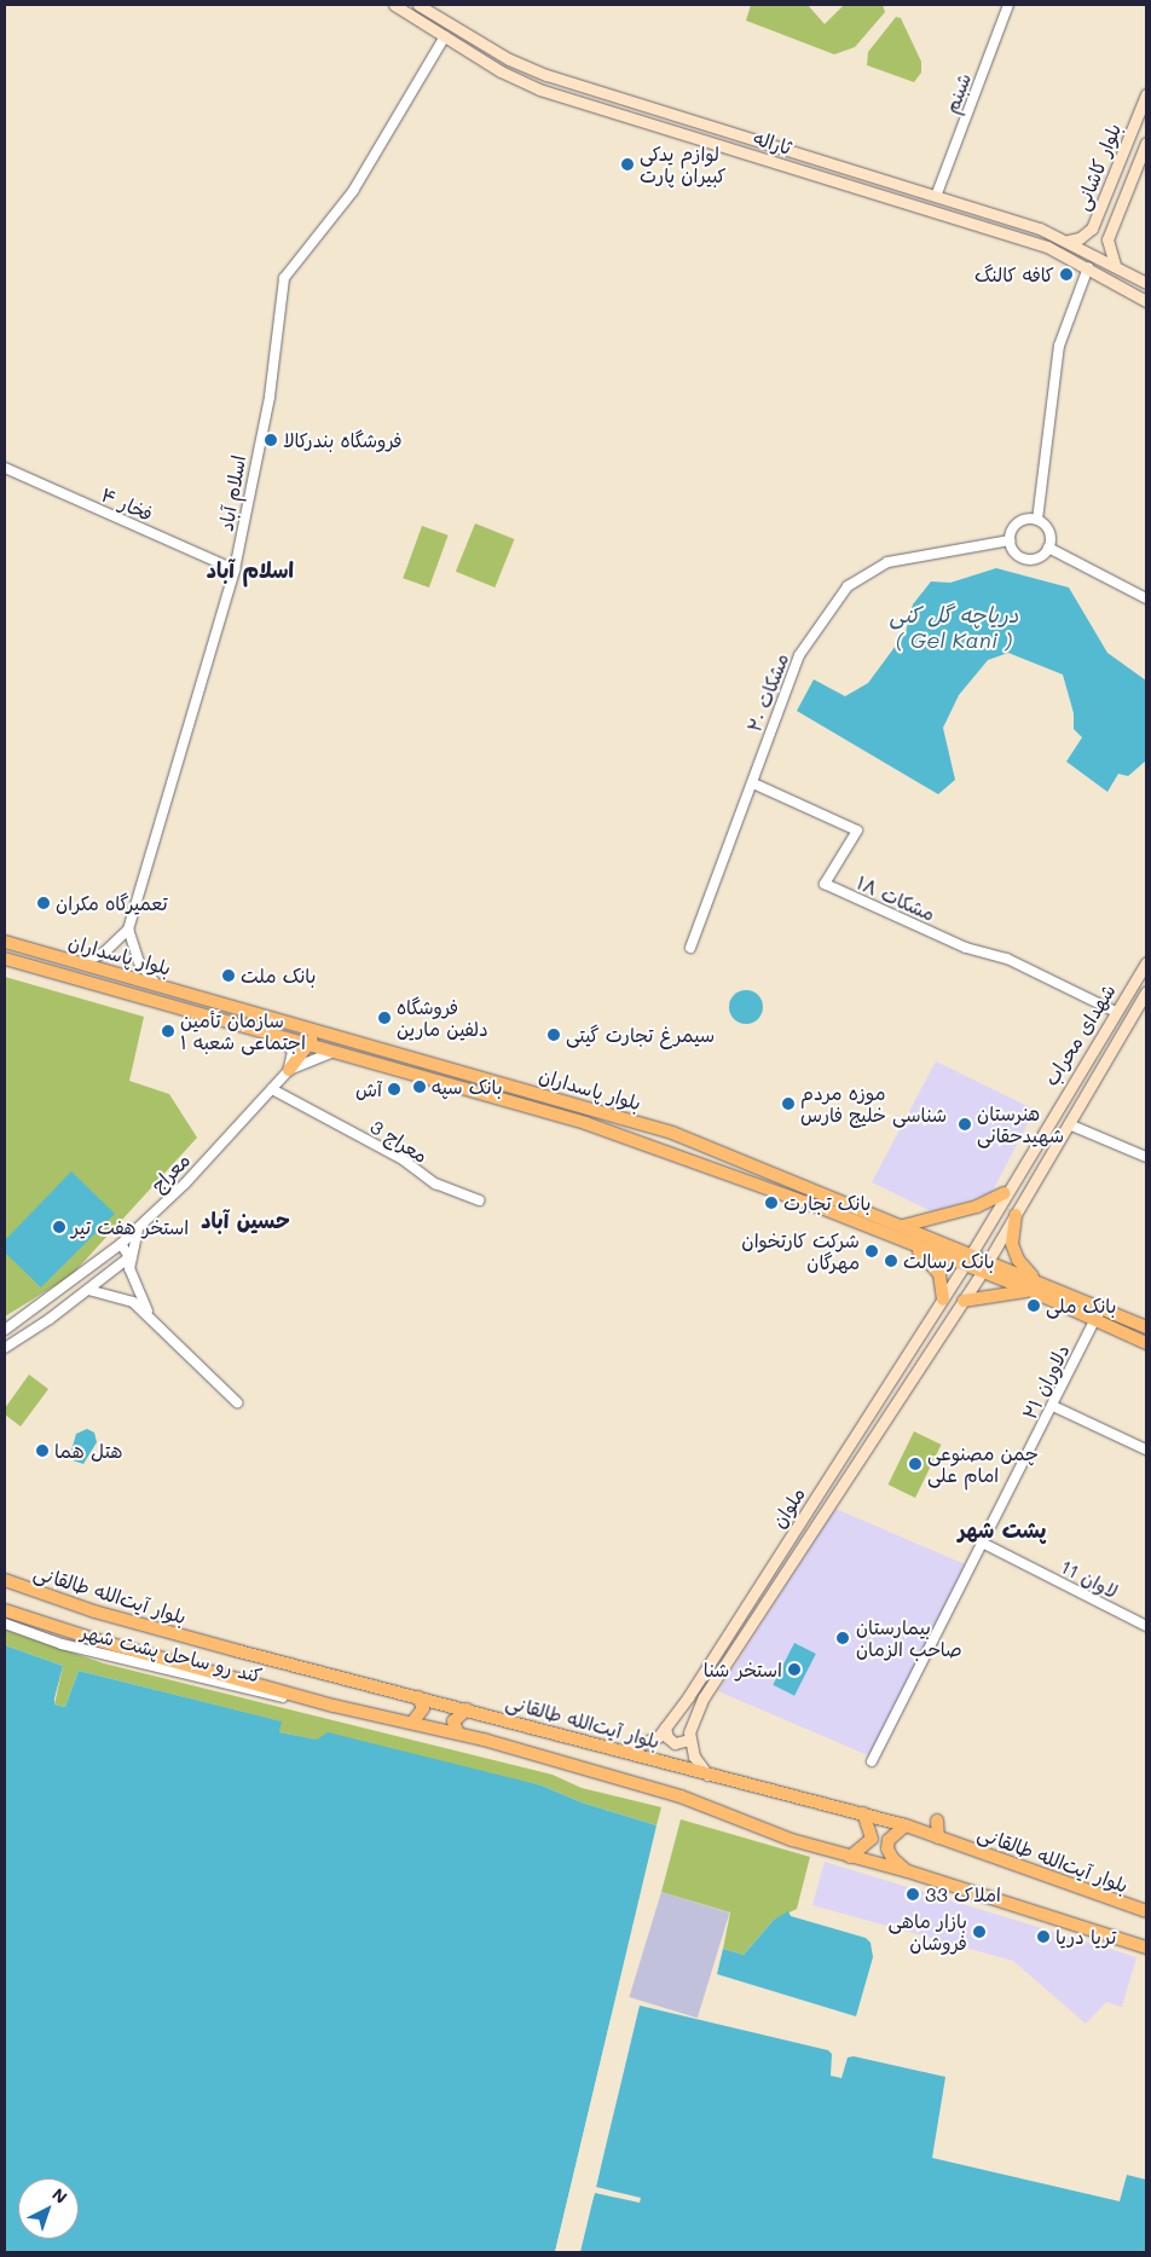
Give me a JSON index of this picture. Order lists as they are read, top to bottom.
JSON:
{
  "streets": {
    "main road": [
      "ثاراله",
      "بلوار کاشانی",
      "بلوار پاسداران",
      "شهدای محراب",
      "ملوان",
      "بلوار آیت‌الله طالقانی"
    ],
    "street": [
      "شبنم",
      "اسلام آباد",
      "فخار ۴",
      "مشکات ۲۰",
      "مشکات ۱۸",
      "معراج 3",
      "معراج",
      "دلاوران ۲۱",
      "لاوان 11",
      "کند رو ساحل پشت شهر"
    ]
  },
  "crossings": [
    ["شبنم", "ثاراله"],
    ["ثاراله", "بلوار کاشانی"],
    ["ثاراله", "اسلام آباد"],
    ["اسلام آباد", "فخار ۴"],
    ["مشکات ۲۰", "مشکات ۱۸"],
    ["مشکات ۱۸", "شهدای محراب"],
    ["بلوار پاسداران", "شهدای محراب"],
    ["بلوار پاسداران", "دلاوران ۲۱"],
    ["بلوار پاسداران", "ملوان"],
    ["معراج 3", "معراج"],
    ["دلاوران ۲۱", "لاوان 11"],
    ["ملوان", "بلوار آیت‌الله طالقانی"]
  ],
  "districts": ["اسلام آباد", "حسین آباد", "پشت شهر"],
  "water": ["دریاچه گل کنی ( Gel Kani )"],
  "places": [
    "لوازم یدکی کبیران پارت",
    "کافه کالنگ",
    "فروشگاه بندرکالا",
    "تعمیرگاه مکران",
    "بانک ملت",
    "فروشگاه دلفین مارین",
    "سازمان تأمین اجتماعی شعبه ۱",
    "سیمرغ تجارت گیتی",
    "بانک سپه",
    "آش",
    "موزه مردم شناسی خلیج فارس",
    "هنرستان شهیدحقانی",
    "بانک تجارت",
    "استخر هفت تیر",
    "شرکت کارتخوان مهرگان",
    "بانک رسالت",
    "بانک ملی",
    "هتل هما",
    "چمن مصنوعی امام علی",
    "بیمارستان صاحب الزمان",
    "استخر شنا",
    "املاک 33",
    "بازار ماهی فروشان",
    "تریا دریا"
  ],
  "north": "top right"
}
